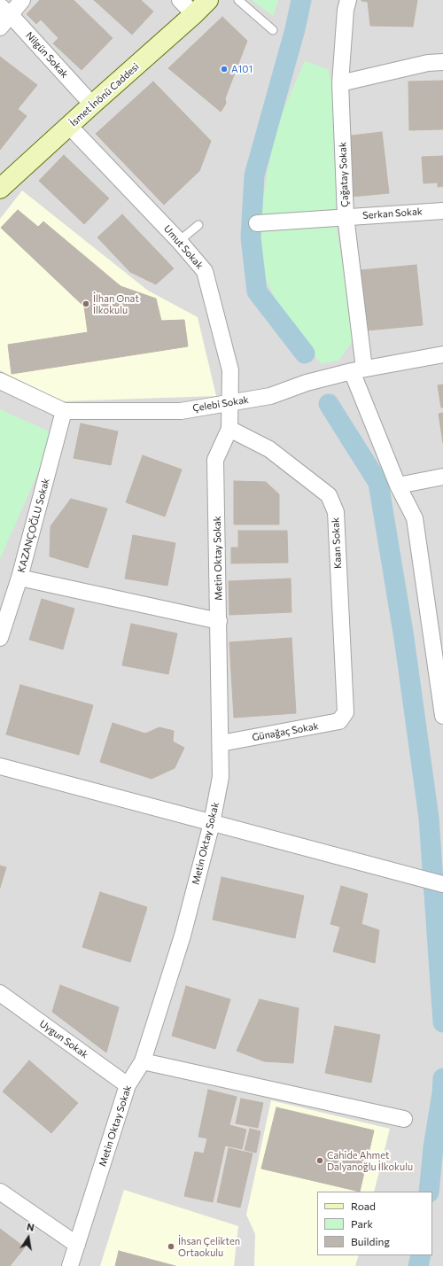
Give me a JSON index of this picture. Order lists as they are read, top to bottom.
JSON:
{
  "streets": {
    "street": [
      "Nilgün Sokak",
      "İsmet İnönü Caddesi",
      "Çağatay Sokak",
      "Serkan Sokak",
      "Umut Sokak",
      "Çelebi Sokak",
      "KAZANÇOĞLU Sokak",
      "Kaan Sokak",
      "Metin Oktay Sokak",
      "Günağaç Sokak",
      "Uygun Sokak"
    ]
  },
  "crossings": [
    ["Nilgün Sokak", "İsmet İnönü Caddesi"],
    ["İsmet İnönü Caddesi", "Umut Sokak"],
    ["Çağatay Sokak", "Serkan Sokak"],
    ["Çağatay Sokak", "Çelebi Sokak"],
    ["Umut Sokak", "Çelebi Sokak"],
    ["Umut Sokak", "Metin Oktay Sokak"],
    ["Çelebi Sokak", "KAZANÇOĞLU Sokak"],
    ["Çelebi Sokak", "Metin Oktay Sokak"],
    ["Kaan Sokak", "Metin Oktay Sokak"],
    ["Kaan Sokak", "Günağaç Sokak"],
    ["Metin Oktay Sokak", "Günağaç Sokak"],
    ["Metin Oktay Sokak", "Uygun Sokak"]
  ],
  "places": [
    "A101",
    "İlhan Onat İlkokulu",
    "Cahide Ahmet Dalyanoğlu İlkokulu",
    "İhsan Çelikten Ortaokulu"
  ],
  "legend": ["Road", "Park", "Building"],
  "north": "top"
}
